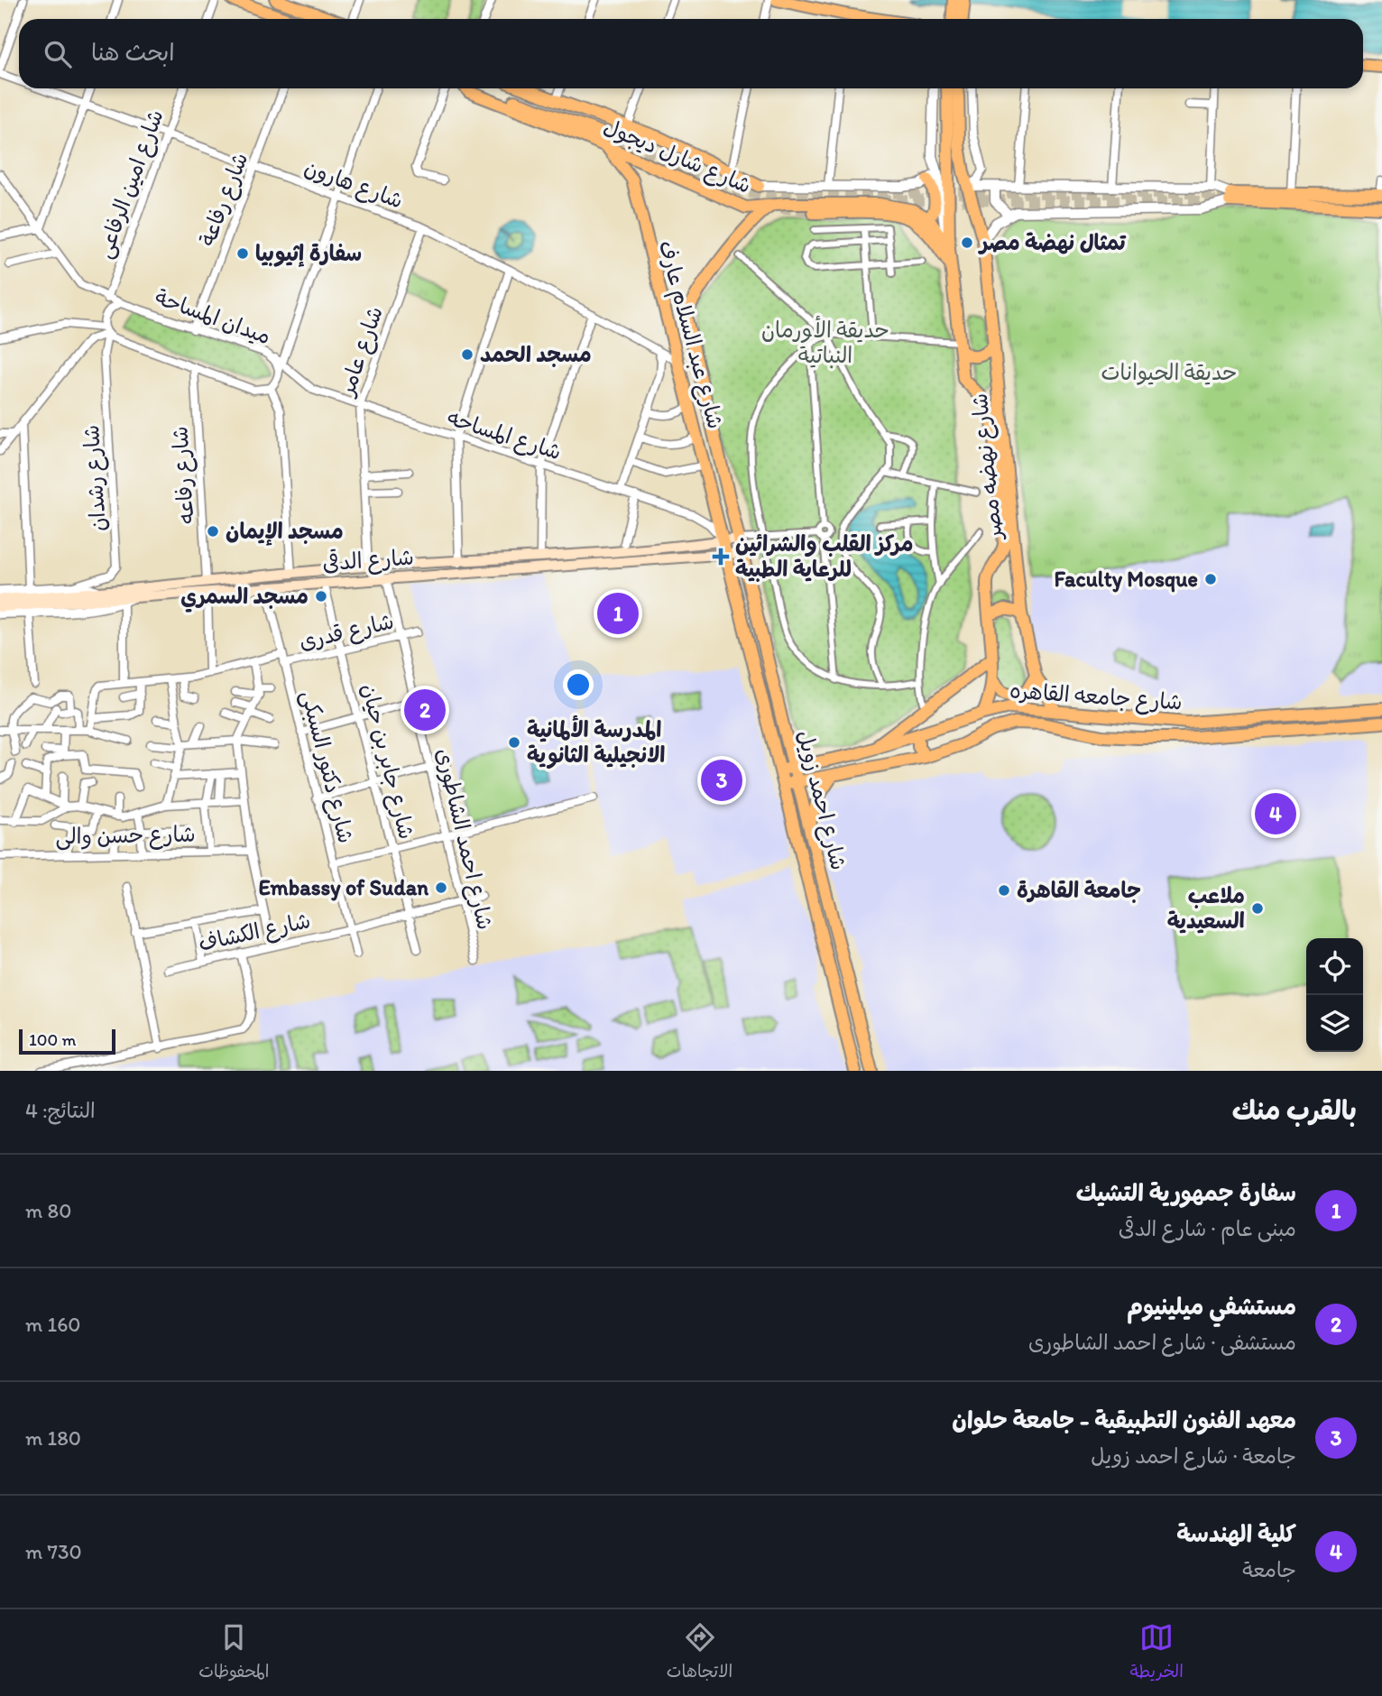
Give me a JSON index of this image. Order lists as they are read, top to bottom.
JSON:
{
  "streets": {
    "main road": [
      "شارع شارل ديجول",
      "شارع عبد السلام عارف",
      "شارع نهضه مصر",
      "شارع الدقى",
      "شارع جامعه القاهره",
      "شارع احمد زويل"
    ],
    "street": [
      "شارع امين الرفاعى",
      "شارع هارون",
      "شارع رفاعة",
      "ميدان المساحة",
      "شارع عامر",
      "شارع المساحه",
      "شارع رفاعه",
      "شارع رشدان",
      "شارع قدرى",
      "شارع جابر بن حيان",
      "شارع دكتور السبكى",
      "شارع حسن والى",
      "شارع احمد الشاطورى",
      "شارع الكشاف"
    ]
  },
  "crossings": [
    ["شارع شارل ديجول", "شارع عبد السلام عارف"],
    ["شارع امين الرفاعى", "شارع هارون"],
    ["شارع هارون", "شارع رفاعة"],
    ["شارع هارون", "شارع عبد السلام عارف"],
    ["شارع هارون", "شارع عامر"],
    ["شارع رفاعة", "ميدان المساحة"],
    ["ميدان المساحة", "شارع المساحه"],
    ["ميدان المساحة", "شارع رشدان"],
    ["شارع عبد السلام عارف", "شارع المساحه"],
    ["شارع عبد السلام عارف", "شارع الدقى"],
    ["شارع عبد السلام عارف", "شارع احمد زويل"],
    ["شارع عامر", "شارع المساحه"],
    ["شارع عامر", "شارع الدقى"],
    ["شارع المساحه", "شارع الدقى"],
    ["شارع المساحه", "شارع احمد زويل"],
    ["شارع نهضه مصر", "شارع جامعه القاهره"],
    ["شارع رفاعه", "شارع الدقى"],
    ["شارع رشدان", "شارع الدقى"],
    ["شارع الدقى", "شارع جابر بن حيان"],
    ["شارع الدقى", "شارع دكتور السبكى"],
    ["شارع الدقى", "شارع احمد زويل"],
    ["شارع الدقى", "شارع احمد الشاطورى"],
    ["شارع قدرى", "شارع جابر بن حيان"],
    ["شارع قدرى", "شارع دكتور السبكى"],
    ["شارع قدرى", "شارع احمد الشاطورى"],
    ["شارع جامعه القاهره", "شارع احمد زويل"],
    ["شارع جابر بن حيان", "شارع الكشاف"],
    ["شارع دكتور السبكى", "شارع الكشاف"],
    ["شارع احمد الشاطورى", "شارع الكشاف"]
  ],
  "parks": ["حديقة الأورمان النباتية", "حديقة الحيوانات"],
  "places": {
    "other": [
      "تمثال نهضة مصر",
      "سفارة إثيوبيا",
      "مسجد الحمد",
      "مسجد الإيمان",
      "Faculty Mosque",
      "مسجد السمري",
      "المدرسة الألمانية الانجيلية الثانوية",
      "Embassy of Sudan",
      "جامعة القاهرة",
      "ملاعب السعيدية"
    ],
    "health": ["مركز القلب والشرائين للرعاية الطبية"]
  },
  "scale_bar": "100 m",
  "page": {
    "search": "ابحث هنا",
    "pins": [
      "1",
      "2",
      "3",
      "4"
    ],
    "scale": "100 m",
    "heading": ["بالقرب منك", "النتائج: 4"],
    "list": [
      {
        "mark": "1",
        "name": "سفارة جمهورية التشيك",
        "note": "مبنى عام · شارع الدقى",
        "value": "80 m"
      },
      {
        "mark": "2",
        "name": "مستشفي ميلينيوم",
        "note": "مستشفى · شارع احمد الشاطورى",
        "value": "160 m"
      },
      {
        "mark": "3",
        "name": "معهد الفنون التطبيقية - جامعة حلوان",
        "note": "جامعة · شارع احمد زويل",
        "value": "180 m"
      },
      {
        "mark": "4",
        "name": "كلية الهندسة",
        "note": "جامعة",
        "value": "730 m"
      }
    ],
    "nav": ["الخريطة", "الاتجاهات", "المحفوظات"]
  }
}
